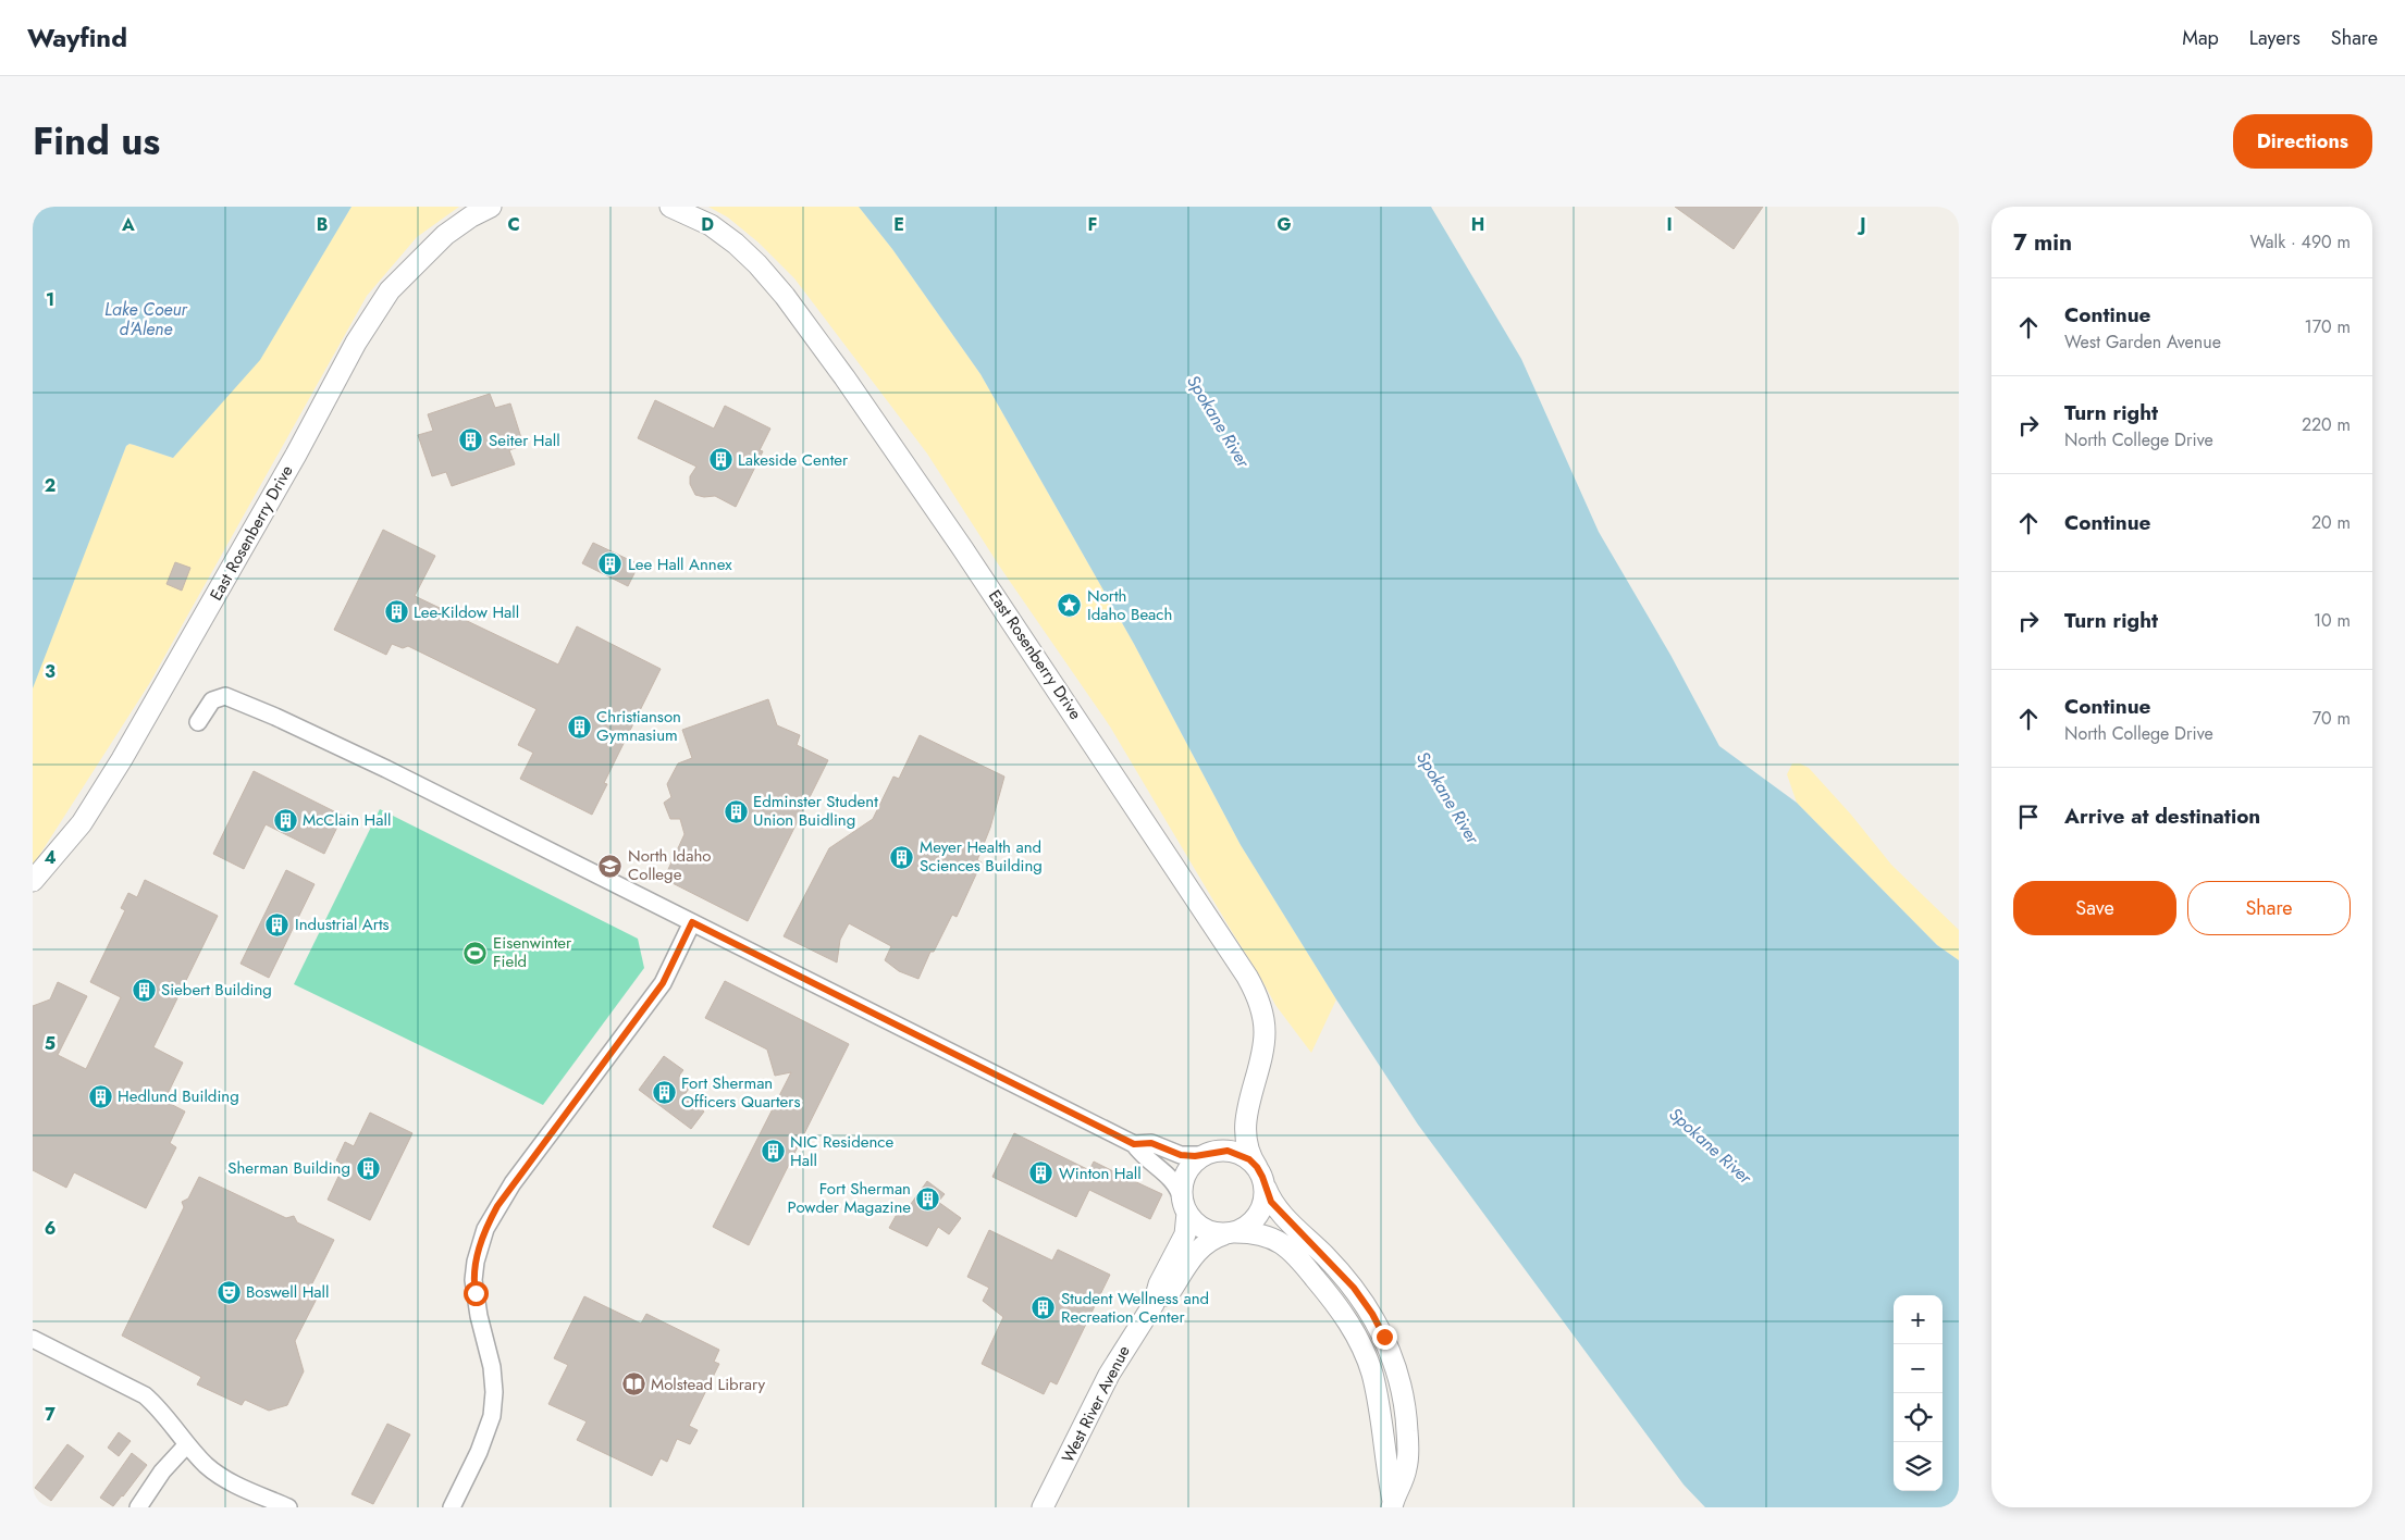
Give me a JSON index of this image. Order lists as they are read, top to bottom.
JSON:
{
  "streets": {
    "street": ["East Rosenberry Drive", "West River Avenue"]
  },
  "crossings": [
    ["East Rosenberry Drive", "West River Avenue"]
  ],
  "water": ["Lake Coeur d'Alene", "Spokane River"],
  "places": {
    "building": [
      "Seiter Hall",
      "Lakeside Center",
      "Lee Hall Annex",
      "Lee-Kildow Hall",
      "Christianson Gymnasium",
      "Edminster Student Union Buidling",
      "McClain Hall",
      "Meyer Health and Sciences Building",
      "Industrial Arts",
      "Siebert Building",
      "Fort Sherman Officers Quarters",
      "Hedlund Building",
      "NIC Residence Hall",
      "Sherman Building",
      "Winton Hall",
      "Fort Sherman Powder Magazine",
      "Student Wellness and Recreation Center"
    ],
    "place": ["North Idaho Beach"],
    "school or university": ["North Idaho College"],
    "sports": ["Eisenwinter Field"],
    "theatre": ["Boswell Hall"],
    "library": ["Molstead Library"]
  },
  "page": {
    "header": "Wayfind",
    "nav": ["Map", "Layers", "Share"],
    "title": "Find us",
    "buttons": [
      "Directions",
      ["Save", "Share"]
    ],
    "heading": ["7 min", "Walk · 490 m"],
    "list": [
      ["Continue", "West Garden Avenue", "170 m"],
      ["Turn right", "North College Drive", "220 m"],
      ["Continue", "20 m"],
      ["Turn right", "10 m"],
      ["Continue", "North College Drive", "70 m"],
      "Arrive at destination"
    ],
    "map_buttons": ["+", "−"]
  },
  "grid": {
    "columns": [
      "A",
      "B",
      "C",
      "D",
      "E",
      "F",
      "G",
      "H",
      "I",
      "J"
    ],
    "rows": [
      "1",
      "2",
      "3",
      "4",
      "5",
      "6",
      "7"
    ]
  }
}
